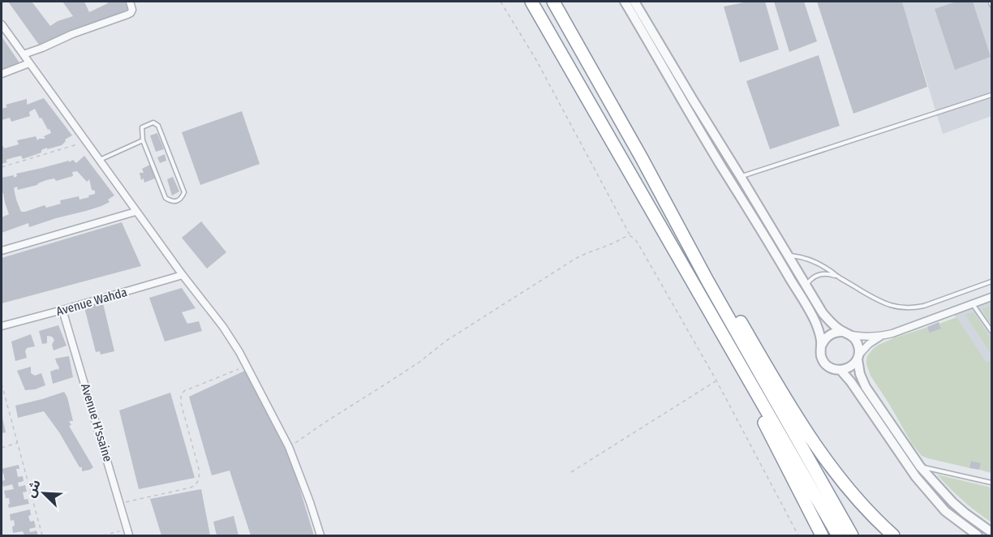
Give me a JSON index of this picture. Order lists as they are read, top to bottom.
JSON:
{
  "streets": {
    "street": ["Avenue Wahda", "Avenue H'ssaine"]
  },
  "crossings": [
    ["Avenue Wahda", "Avenue H'ssaine"]
  ],
  "north": "top left"
}
